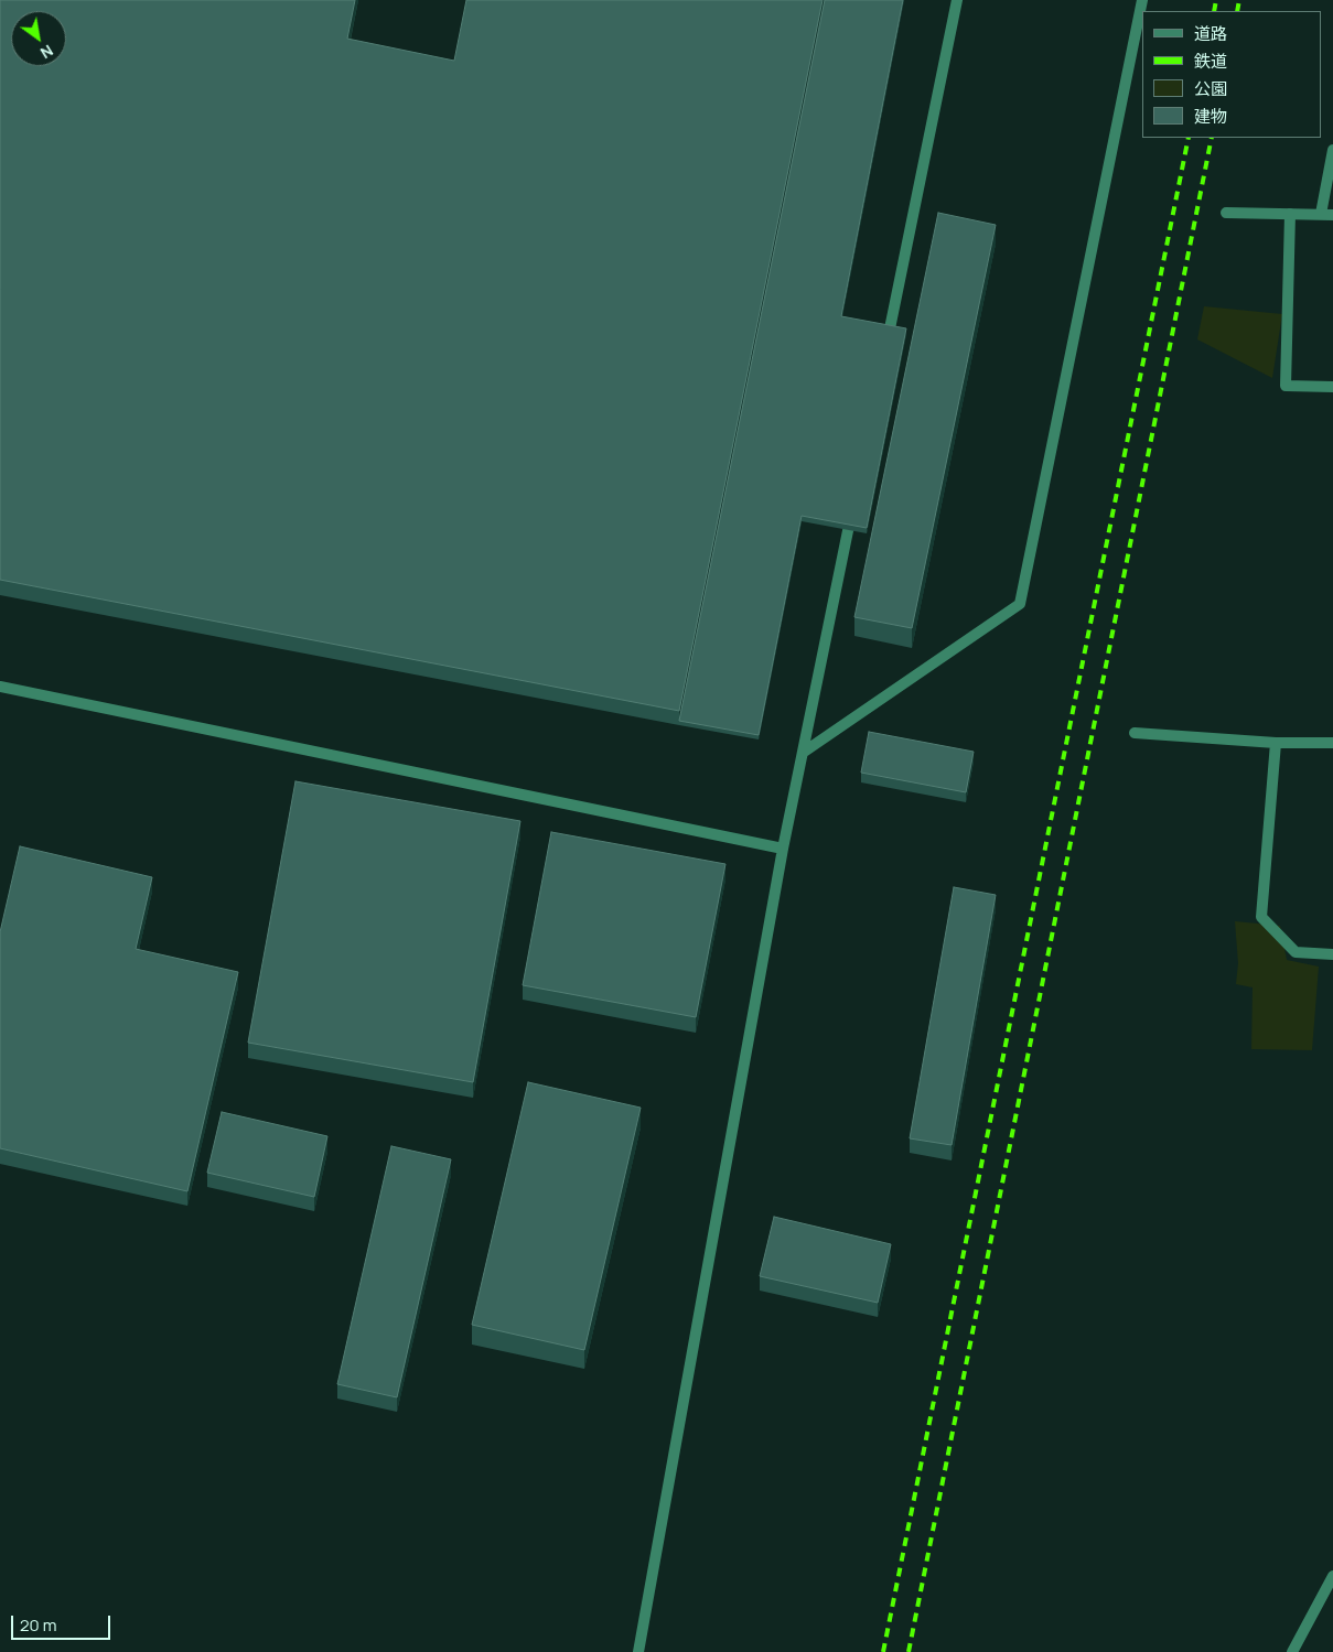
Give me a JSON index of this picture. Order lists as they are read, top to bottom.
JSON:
{
  "legend": [
    "道路",
    "鉄道",
    "公園",
    "建物"
  ],
  "scale_bar": "20 m",
  "north": "bottom right"
}
